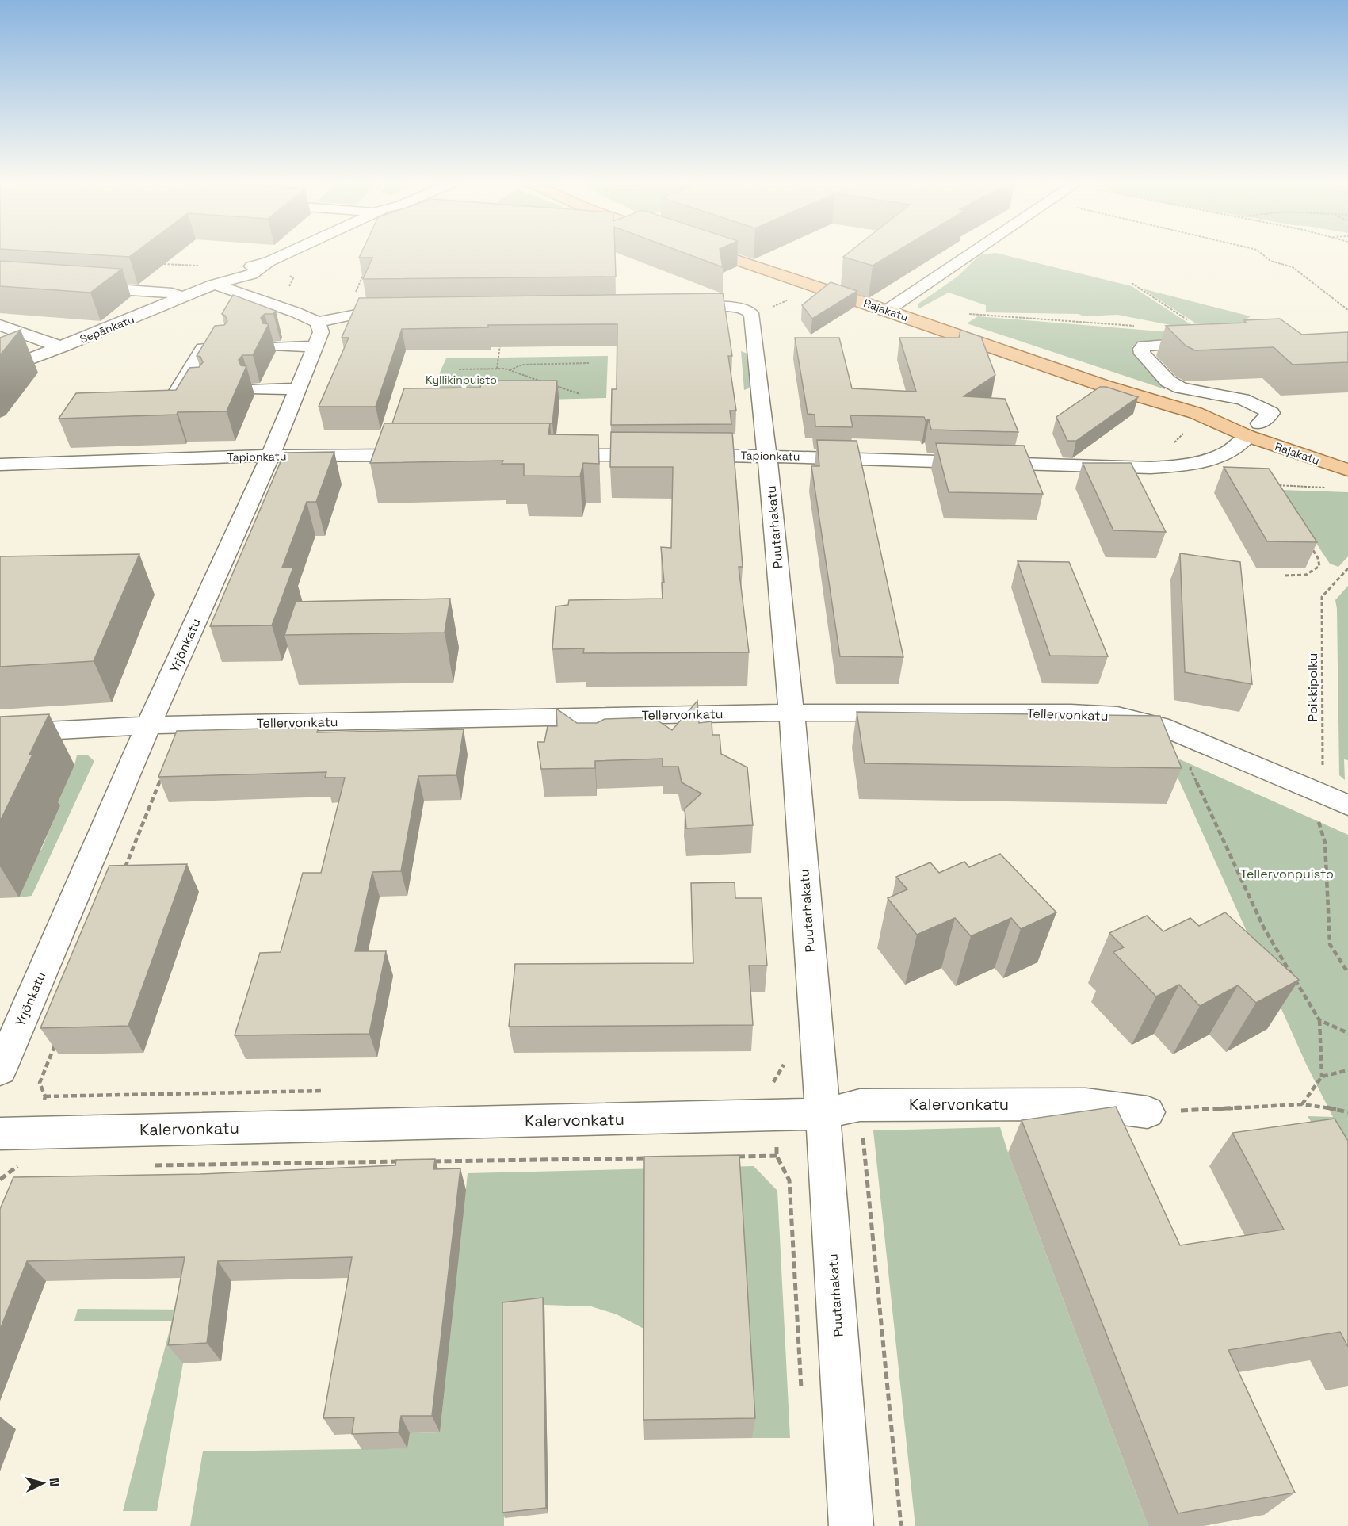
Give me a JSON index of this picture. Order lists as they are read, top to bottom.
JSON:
{
  "streets": {
    "main road": ["Rajakatu"],
    "street": [
      "Sepänkatu",
      "Tapionkatu",
      "Puutarhakatu",
      "Yrjönkatu",
      "Tellervonkatu",
      "Kalervonkatu"
    ],
    "path": ["Poikkipolku"]
  },
  "crossings": [
    ["Rajakatu", "Tapionkatu"],
    ["Tapionkatu", "Puutarhakatu"],
    ["Tapionkatu", "Yrjönkatu"],
    ["Puutarhakatu", "Tellervonkatu"],
    ["Puutarhakatu", "Kalervonkatu"],
    ["Yrjönkatu", "Tellervonkatu"],
    ["Poikkipolku", "Tellervonkatu"]
  ],
  "parks": ["Kyllikinpuisto", "Tellervonpuisto"],
  "north": "right"
}
